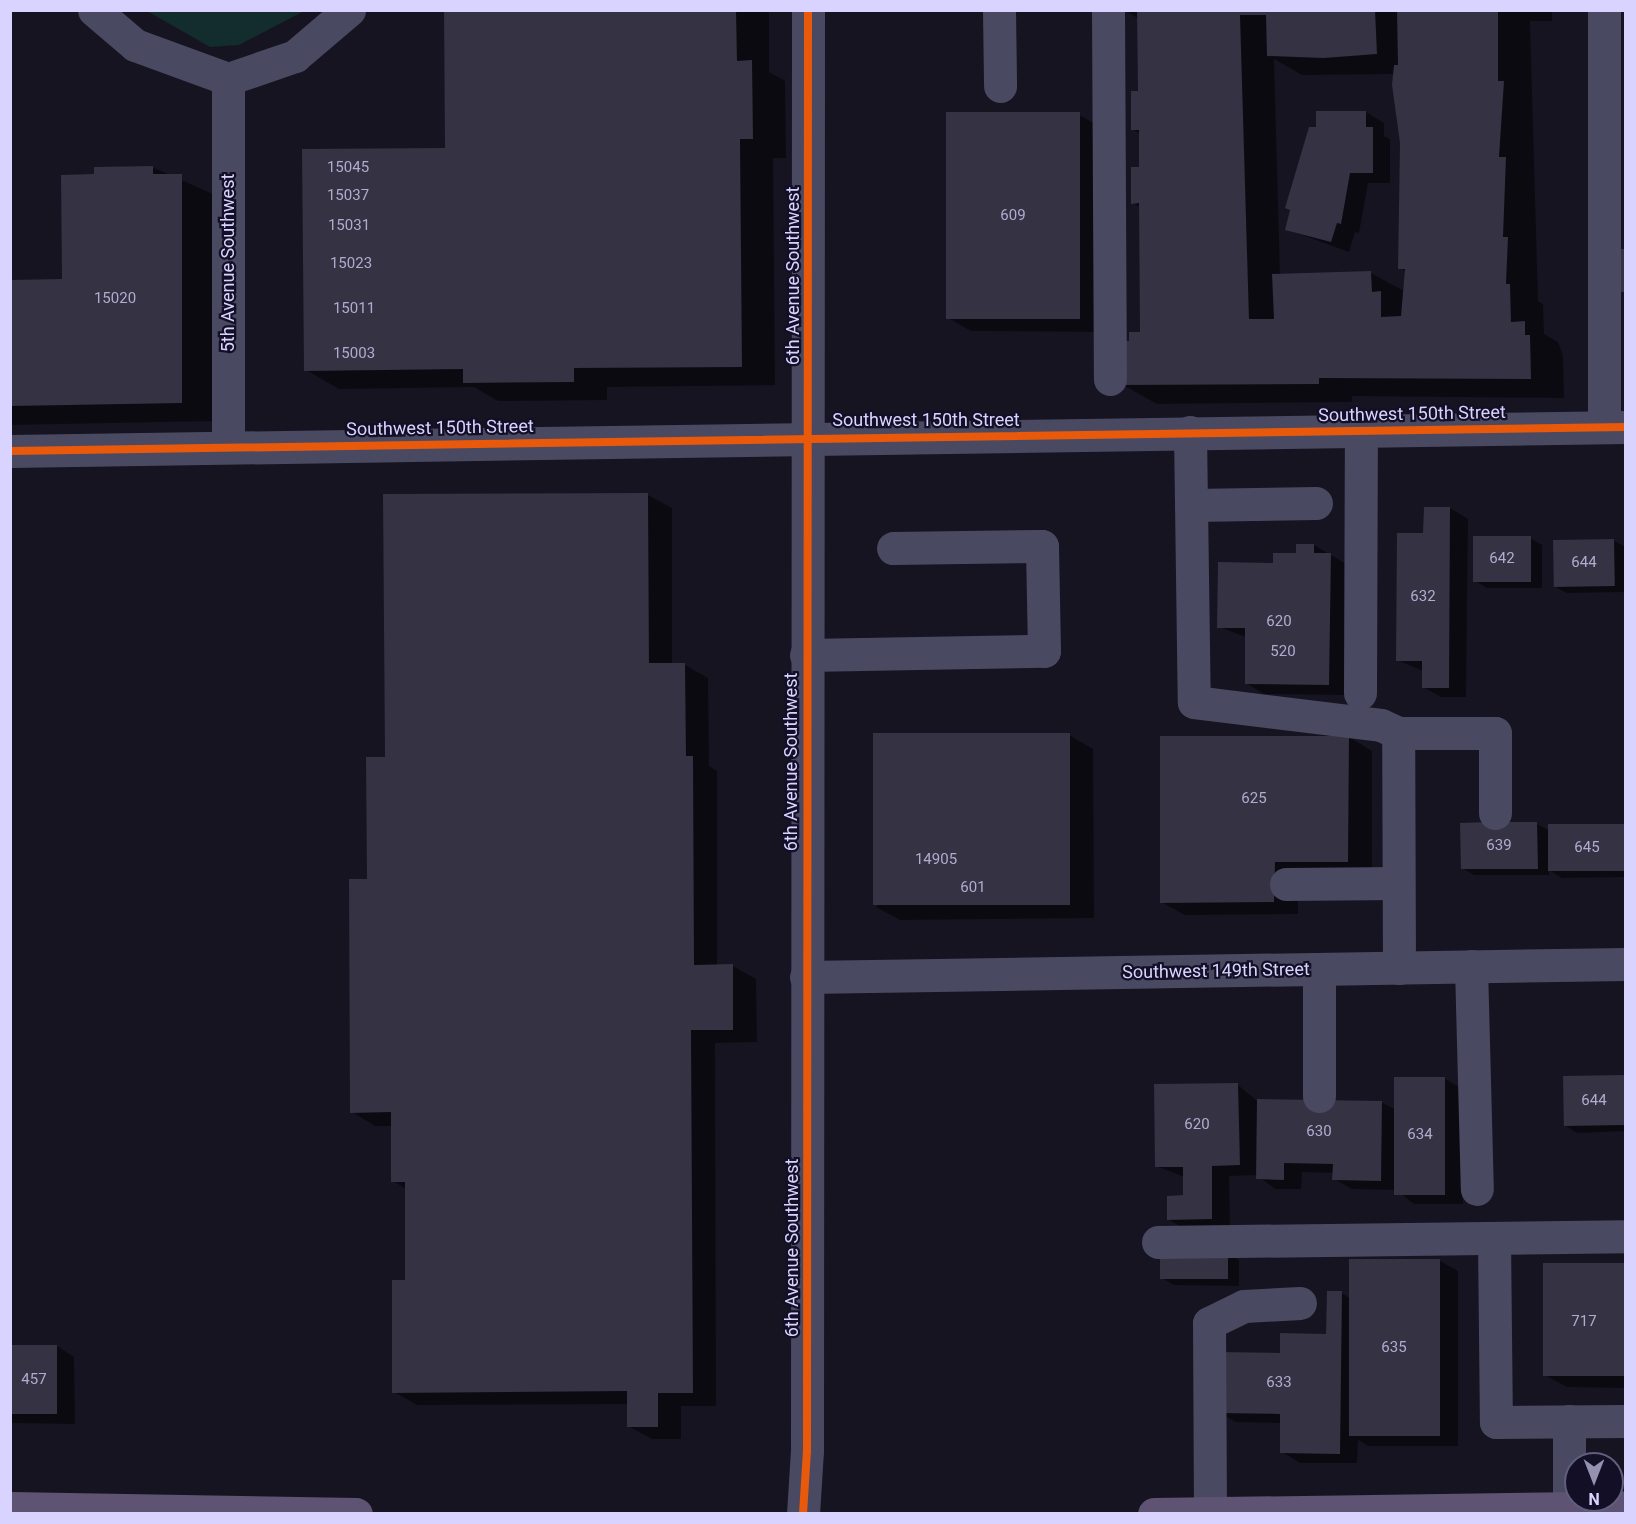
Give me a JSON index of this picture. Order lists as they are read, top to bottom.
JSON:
{
  "streets": {
    "street": [
      "5th Avenue Southwest",
      "6th Avenue Southwest",
      "Southwest 150th Street",
      "Southwest 149th Street"
    ]
  },
  "crossings": [
    ["5th Avenue Southwest", "Southwest 150th Street"],
    ["6th Avenue Southwest", "Southwest 150th Street"],
    ["6th Avenue Southwest", "Southwest 149th Street"]
  ],
  "house_numbers": [
    "15045",
    "15037",
    "609",
    "15031",
    "15023",
    "15020",
    "15011",
    "15003",
    "642",
    "644",
    "632",
    "620",
    "520",
    "625",
    "639",
    "645",
    "14905",
    "601",
    "644",
    "620",
    "630",
    "634",
    "717",
    "635",
    "457",
    "633"
  ],
  "north": "bottom"
}
